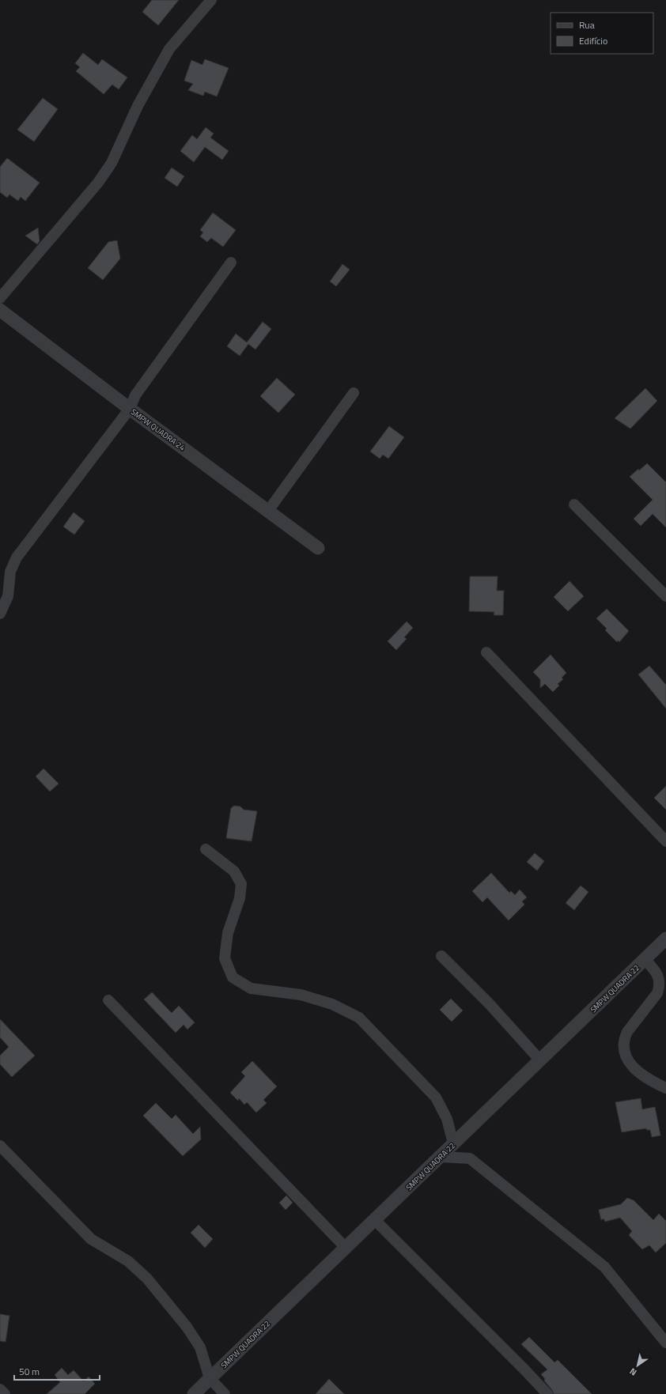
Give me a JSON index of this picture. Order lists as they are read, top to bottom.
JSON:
{
  "streets": {
    "street": ["SMPW QUADRA 24", "SMPW QUADRA 22"]
  },
  "legend": ["Rua", "Edifício"],
  "scale_bar": "50 m",
  "north": "bottom left"
}
